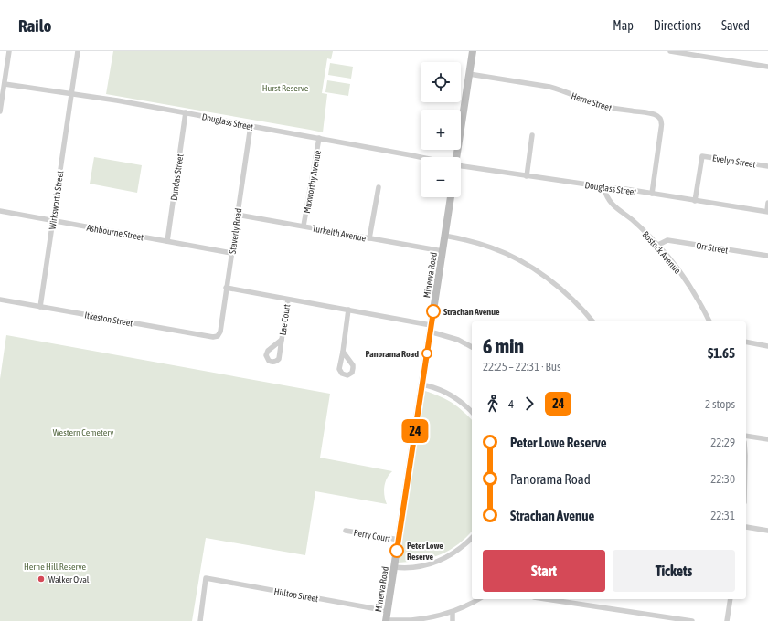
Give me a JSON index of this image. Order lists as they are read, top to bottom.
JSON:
{
  "streets": {
    "street": [
      "Herne Street",
      "Douglass Street",
      "Evelyn Street",
      "Dundas Street",
      "Muxworthy Avenue",
      "Wirksworth Street",
      "Staverly Road",
      "Ashbourne Street",
      "Turkeith Avenue",
      "Orr Street",
      "Bostock Avenue",
      "Minerva Road",
      "Itkeston Street",
      "Lae Court",
      "Perry Court",
      "Hilltop Street"
    ]
  },
  "crossings": [
    ["Herne Street", "Douglass Street"],
    ["Douglass Street", "Evelyn Street"],
    ["Douglass Street", "Dundas Street"],
    ["Douglass Street", "Muxworthy Avenue"],
    ["Douglass Street", "Wirksworth Street"],
    ["Douglass Street", "Staverly Road"],
    ["Douglass Street", "Bostock Avenue"],
    ["Dundas Street", "Ashbourne Street"],
    ["Muxworthy Avenue", "Turkeith Avenue"],
    ["Wirksworth Street", "Ashbourne Street"],
    ["Wirksworth Street", "Itkeston Street"],
    ["Staverly Road", "Ashbourne Street"],
    ["Staverly Road", "Turkeith Avenue"],
    ["Staverly Road", "Itkeston Street"],
    ["Turkeith Avenue", "Minerva Road"],
    ["Orr Street", "Bostock Avenue"],
    ["Minerva Road", "Perry Court"],
    ["Minerva Road", "Hilltop Street"]
  ],
  "parks": ["Hurst Reserve", "Western Cemetery", "Herne Hill Reserve"],
  "places": [
    "Strachan Avenue",
    "Panorama Road",
    "Peter Lowe Reserve",
    "Walker Oval"
  ],
  "lines": ["bus line 24"],
  "page": {
    "header": "Railo",
    "nav": ["Map", "Directions", "Saved"],
    "on_map": "24",
    "map_buttons": ["+", "−"],
    "heading": ["6 min", "22:25 – 22:31 · Bus", "$1.65"],
    "legs": ["4", "24", "2 stops"],
    "list": [
      {
        "name": "Peter Lowe Reserve",
        "value": "22:29"
      },
      {
        "name": "Panorama Road",
        "value": "22:30"
      },
      {
        "name": "Strachan Avenue",
        "value": "22:31"
      }
    ],
    "buttons": ["Start", "Tickets"]
  }
}
